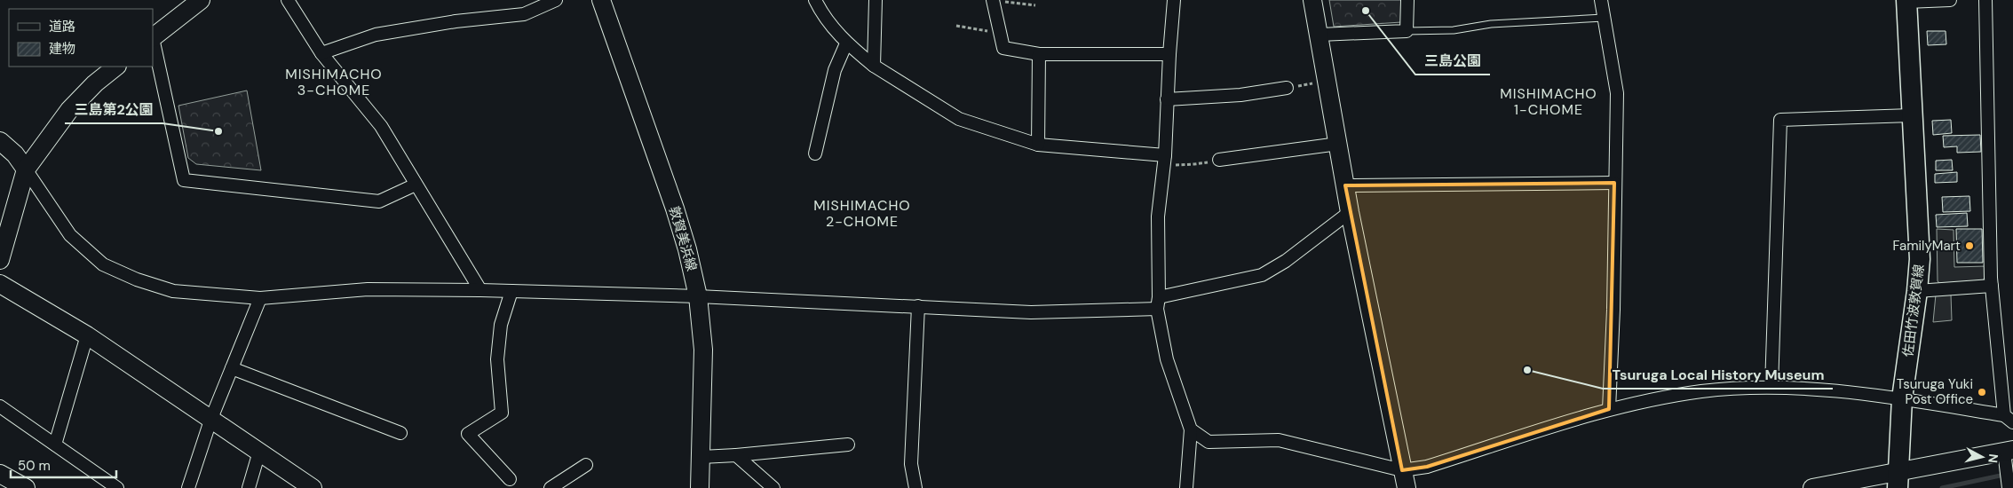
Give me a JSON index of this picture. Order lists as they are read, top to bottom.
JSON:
{
  "streets": {
    "main road": ["佐田竹波敦賀線"],
    "street": ["敦賀美浜線"]
  },
  "districts": ["MISHIMACHO 3-CHOME", "MISHIMACHO 1-CHOME", "MISHIMACHO 2-CHOME"],
  "places": [
    "三島公園",
    "三島第2公園",
    "FamilyMart",
    "Tsuruga Local History Museum",
    "Tsuruga Yuki Post Office"
  ],
  "legend": ["道路", "建物"],
  "scale_bar": "50 m",
  "north": "right"
}
